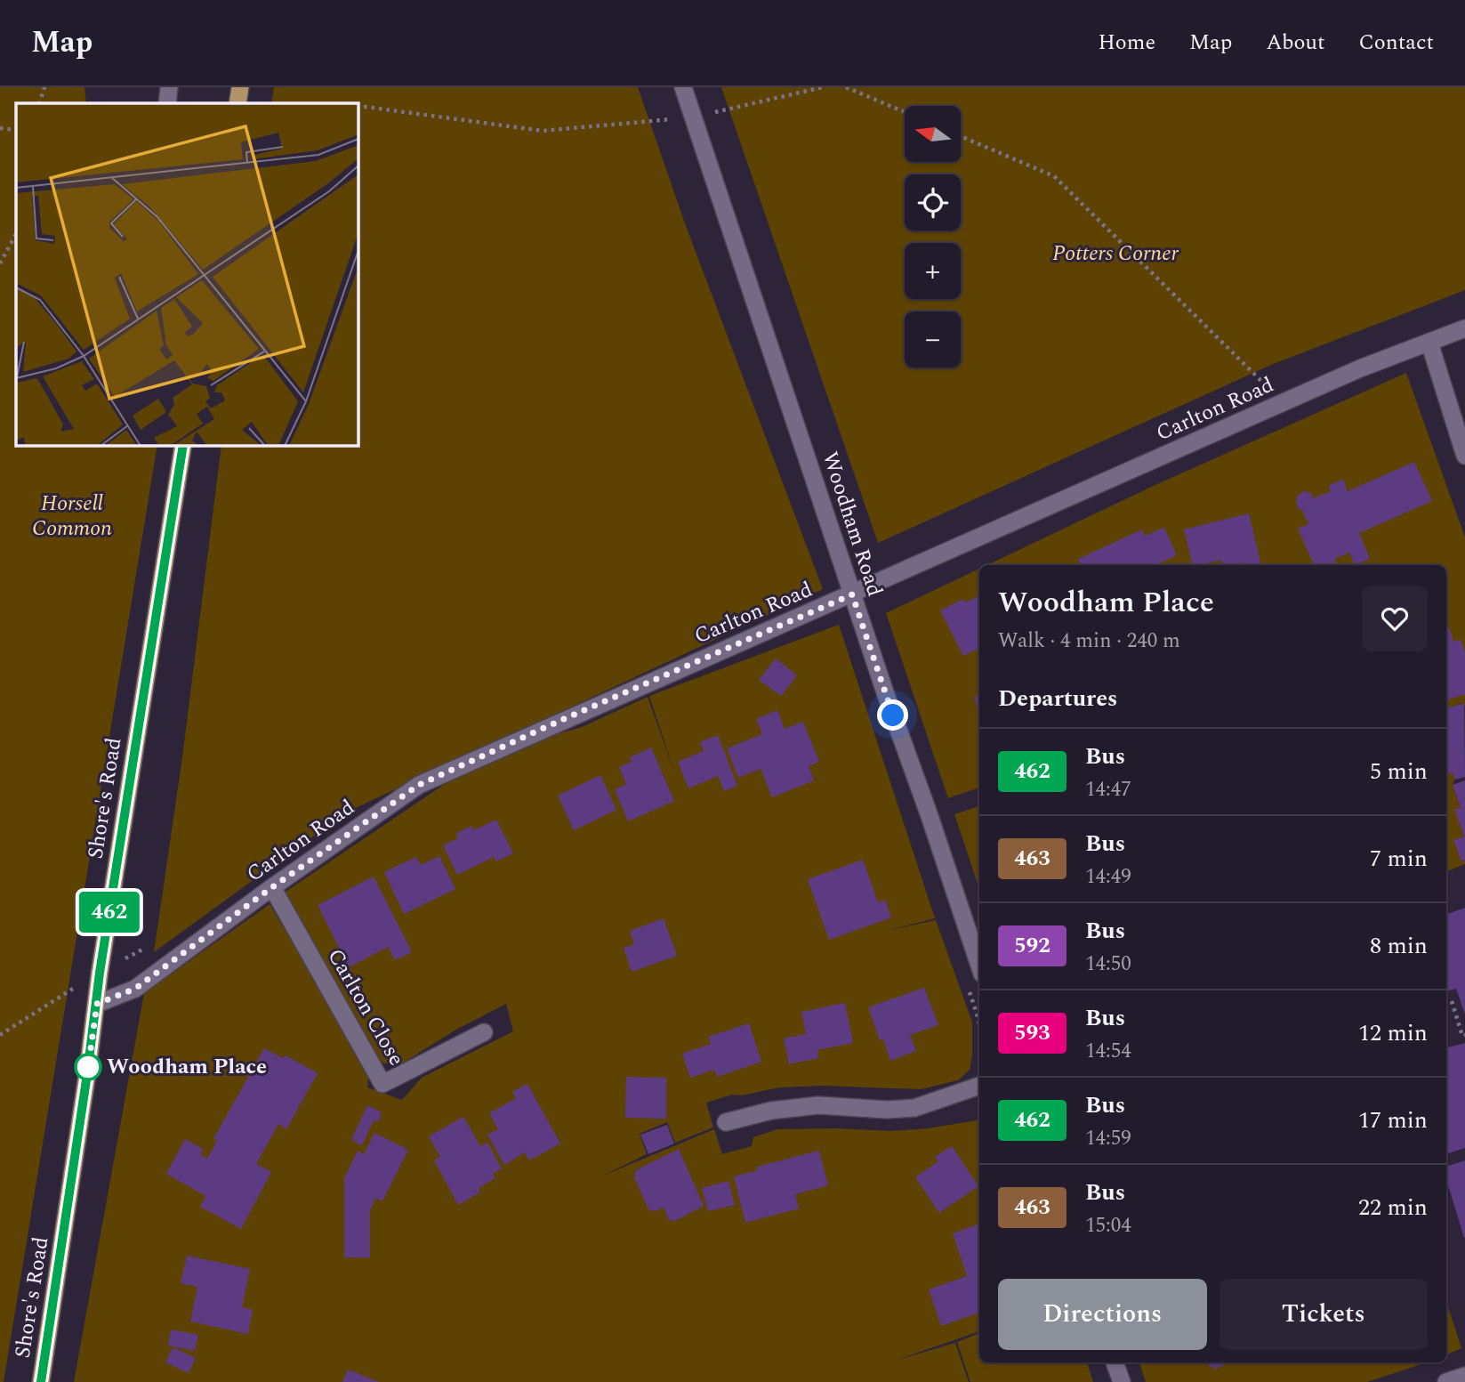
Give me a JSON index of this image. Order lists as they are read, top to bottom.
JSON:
{
  "streets": {
    "main road": ["Shore's Road"],
    "street": ["Carlton Road", "Woodham Road", "Carlton Close"]
  },
  "crossings": [
    ["Carlton Road", "Woodham Road"],
    ["Carlton Road", "Shore's Road"],
    ["Carlton Road", "Carlton Close"]
  ],
  "parks": ["Potters Corner", "Horsell Common"],
  "places": ["Woodham Place"],
  "lines": ["bus line 462"],
  "north": "left",
  "page": {
    "header": "Map",
    "nav": [
      "Home",
      "Map",
      "About",
      "Contact"
    ],
    "on_map": "462",
    "map_buttons": ["+", "−"],
    "heading": [
      ["Woodham Place", "Walk · 4 min · 240 m"],
      "Departures"
    ],
    "list": [
      {
        "mark": "462",
        "name": "Bus",
        "note": "14:47",
        "value": "5 min"
      },
      {
        "mark": "463",
        "name": "Bus",
        "note": "14:49",
        "value": "7 min"
      },
      {
        "mark": "592",
        "name": "Bus",
        "note": "14:50",
        "value": "8 min"
      },
      {
        "mark": "593",
        "name": "Bus",
        "note": "14:54",
        "value": "12 min"
      },
      {
        "mark": "462",
        "name": "Bus",
        "note": "14:59",
        "value": "17 min"
      },
      {
        "mark": "463",
        "name": "Bus",
        "note": "15:04",
        "value": "22 min"
      }
    ],
    "buttons": ["Directions", "Tickets"]
  }
}
